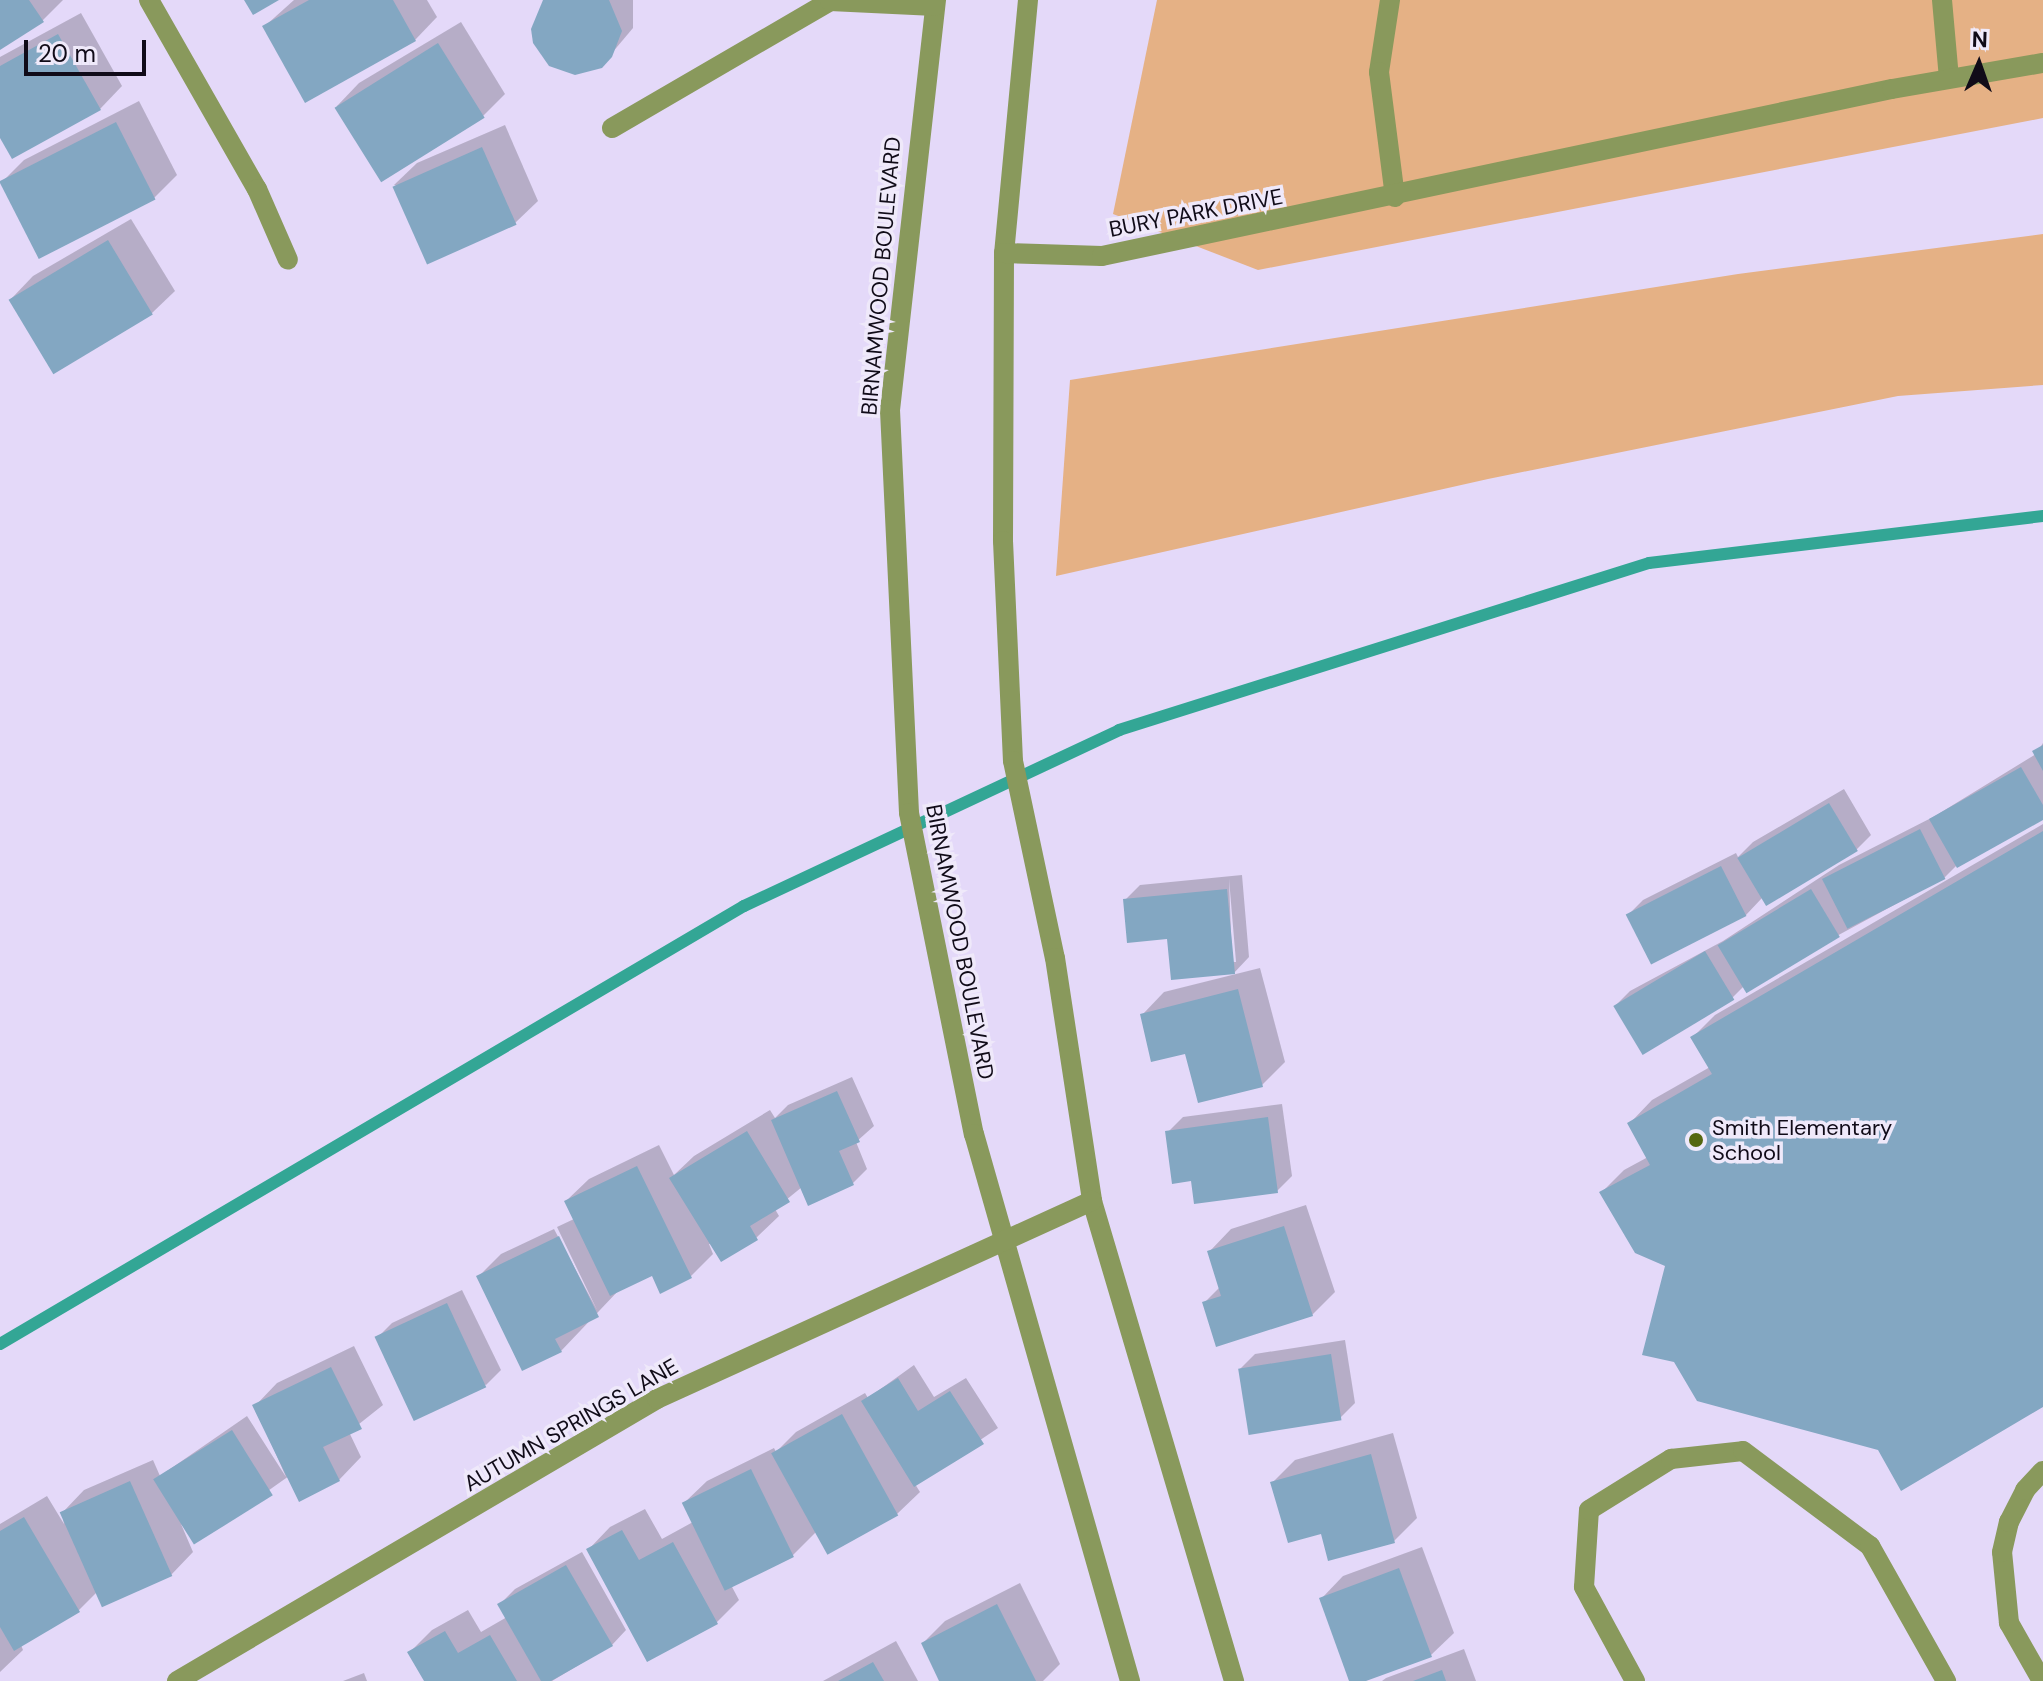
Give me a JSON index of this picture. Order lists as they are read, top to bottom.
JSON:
{
  "streets": {
    "street": ["BURY PARK DRIVE", "BIRNAMWOOD BOULEVARD", "AUTUMN SPRINGS LANE"]
  },
  "crossings": [
    ["BIRNAMWOOD BOULEVARD", "AUTUMN SPRINGS LANE"]
  ],
  "places": ["Smith Elementary School"],
  "scale_bar": "20 m",
  "north": "top"
}
